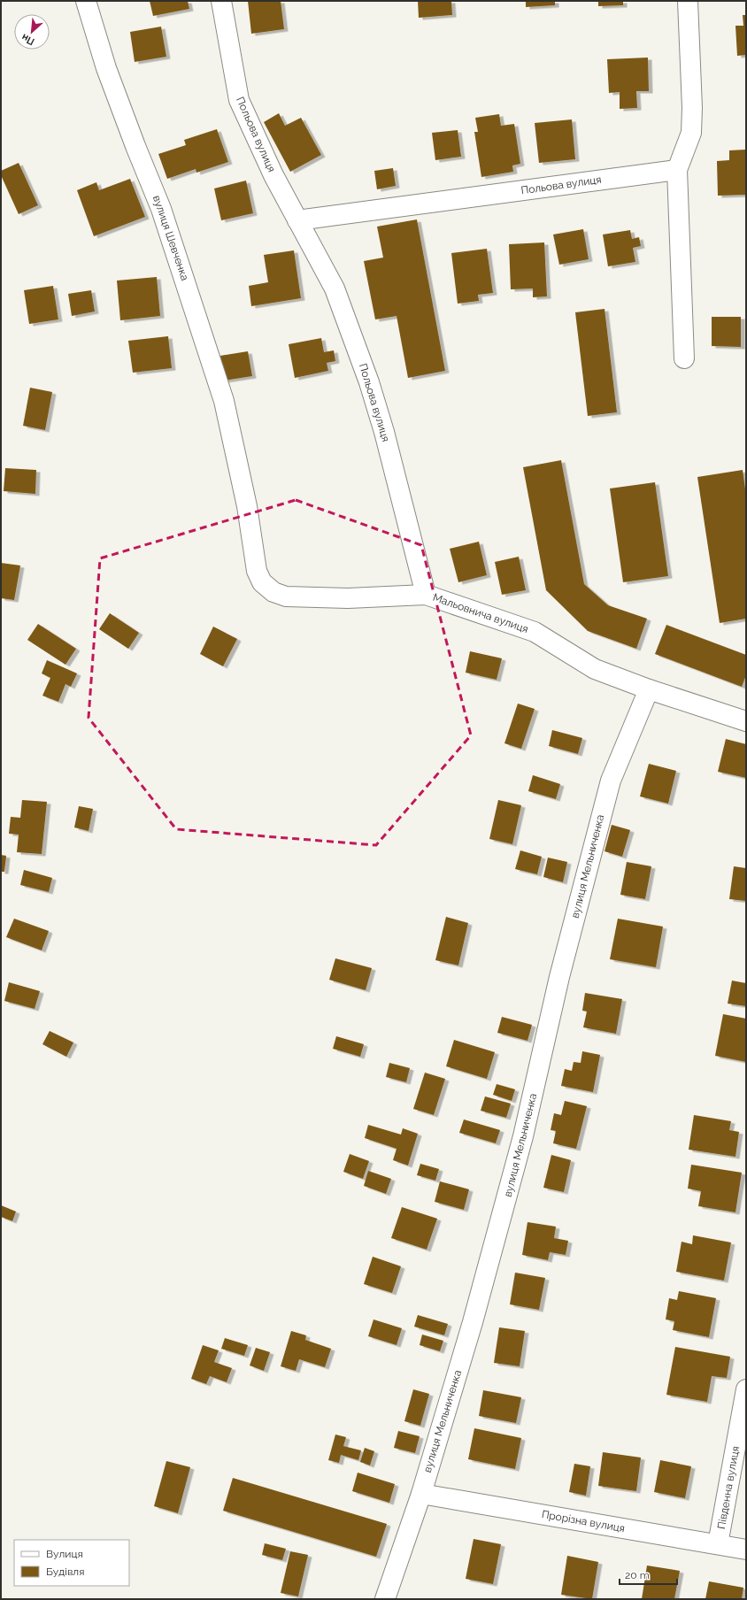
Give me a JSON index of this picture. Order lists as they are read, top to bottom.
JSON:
{
  "streets": {
    "street": [
      "Польова вулиця",
      "вулиця Шевченка",
      "Мальовнича вулиця",
      "вулиця Мельниченка",
      "Південна вулиця",
      "Прорізна вулиця"
    ]
  },
  "crossings": [
    ["Польова вулиця", "Мальовнича вулиця"],
    ["вулиця Шевченка", "Мальовнича вулиця"],
    ["Мальовнича вулиця", "вулиця Мельниченка"],
    ["вулиця Мельниченка", "Прорізна вулиця"],
    ["Південна вулиця", "Прорізна вулиця"]
  ],
  "legend": ["Вулиця", "Будівля"],
  "scale_bar": "20 m",
  "north": "bottom left"
}
